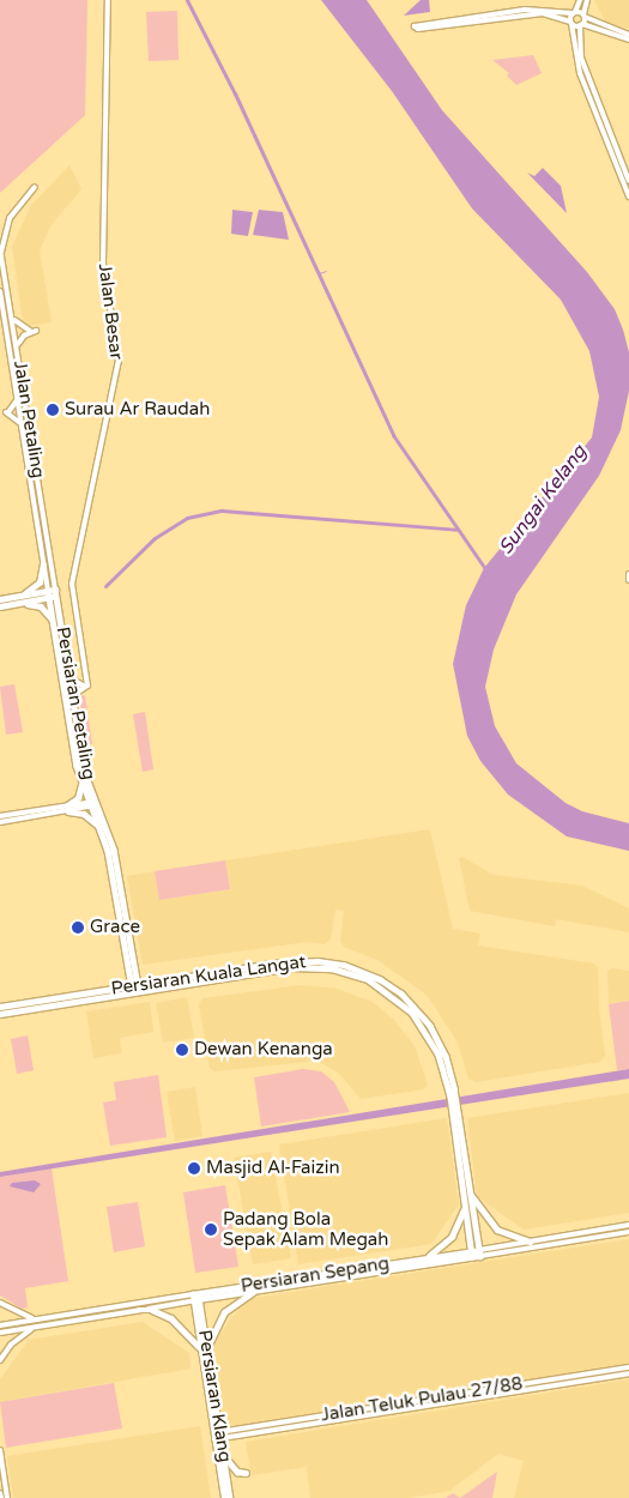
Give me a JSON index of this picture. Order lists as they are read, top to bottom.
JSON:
{
  "streets": {
    "main road": [
      "Persiaran Petaling",
      "Persiaran Kuala Langat",
      "Persiaran Sepang",
      "Persiaran Klang"
    ],
    "street": ["Jalan Besar", "Jalan Petaling", "Jalan Teluk Pulau 27/88"]
  },
  "crossings": [
    ["Jalan Petaling", "Persiaran Petaling"],
    ["Persiaran Petaling", "Persiaran Kuala Langat"],
    ["Persiaran Sepang", "Persiaran Klang"],
    ["Persiaran Klang", "Jalan Teluk Pulau 27/88"]
  ],
  "water": ["Sungai Kelang"],
  "places": [
    "Surau Ar Raudah",
    "Grace",
    "Dewan Kenanga",
    "Masjid Al-Faizin",
    "Padang Bola Sepak Alam Megah"
  ]
}
